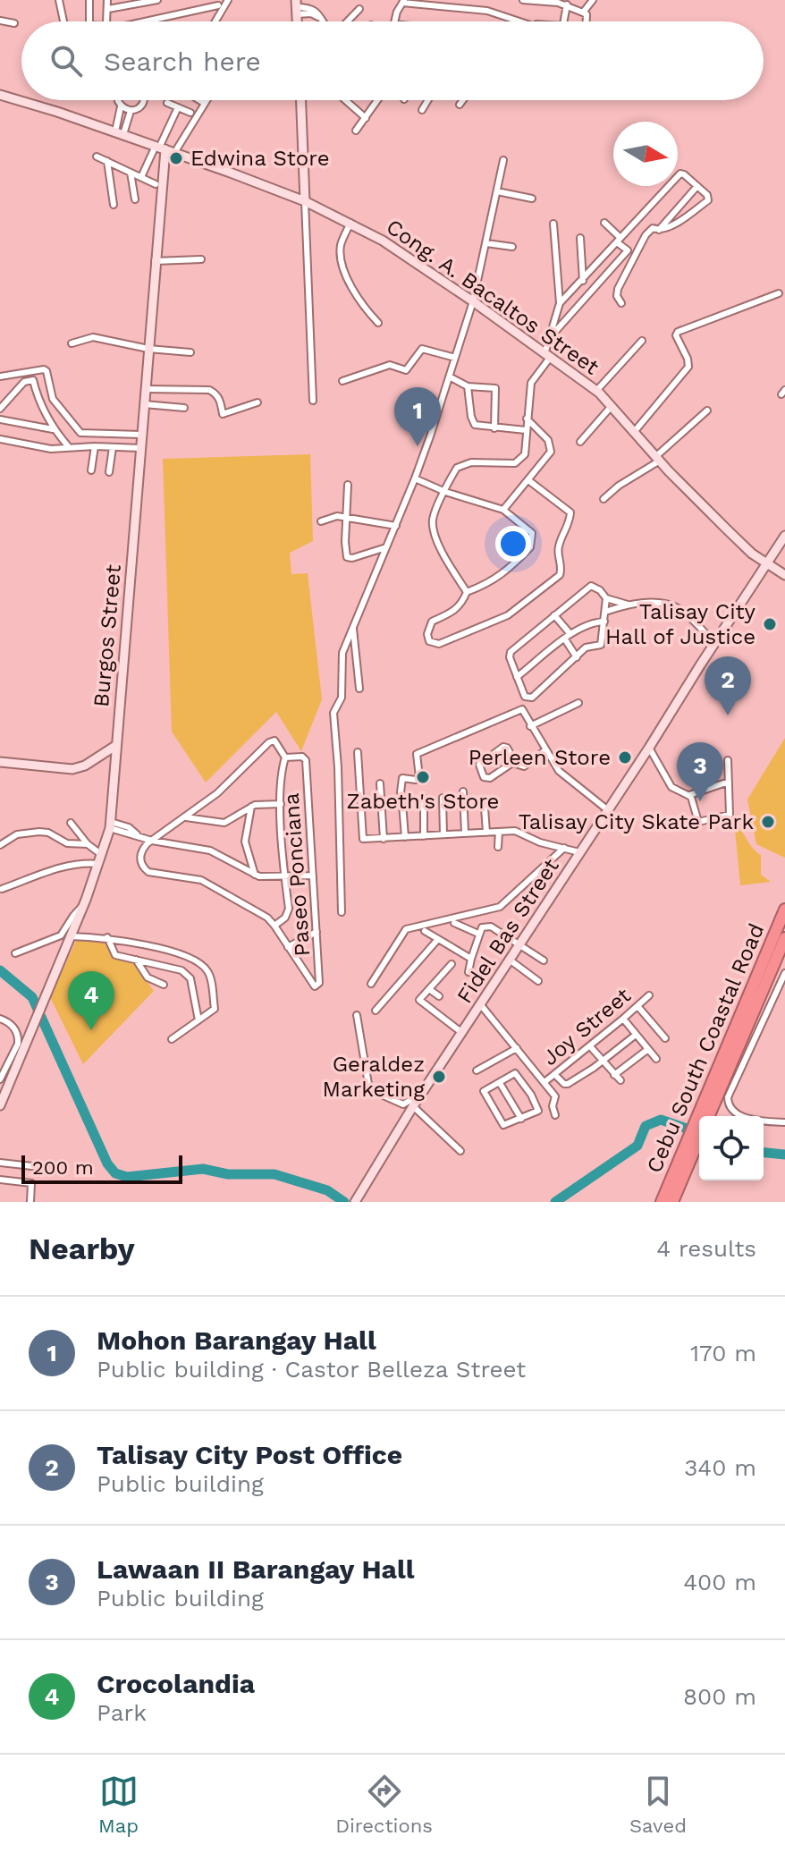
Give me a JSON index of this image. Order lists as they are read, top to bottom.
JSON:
{
  "streets": {
    "highway": ["Cebu South Coastal Road"],
    "street": [
      "Cong. A. Bacaltos Street",
      "Burgos Street",
      "Paseo Ponciana",
      "Fidel Bas Street",
      "Joy Street"
    ]
  },
  "crossings": [
    ["Cong. A. Bacaltos Street", "Burgos Street"],
    ["Cong. A. Bacaltos Street", "Fidel Bas Street"]
  ],
  "places": [
    "Edwina Store",
    "Talisay City Hall of Justice",
    "Perleen Store",
    "Zabeth's Store",
    "Talisay City Skate Park",
    "Geraldez Marketing"
  ],
  "scale_bar": "200 m",
  "north": "right",
  "page": {
    "search": "Search here",
    "pins": [
      "1",
      "2",
      "3",
      "4"
    ],
    "scale": "200 m",
    "heading": ["Nearby", "4 results"],
    "list": [
      {
        "mark": "1",
        "name": "Mohon Barangay Hall",
        "note": "Public building · Castor Belleza Street",
        "value": "170 m"
      },
      {
        "mark": "2",
        "name": "Talisay City Post Office",
        "note": "Public building",
        "value": "340 m"
      },
      {
        "mark": "3",
        "name": "Lawaan II Barangay Hall",
        "note": "Public building",
        "value": "400 m"
      },
      {
        "mark": "4",
        "name": "Crocolandia",
        "note": "Park",
        "value": "800 m"
      }
    ],
    "nav": ["Map", "Directions", "Saved"]
  }
}
